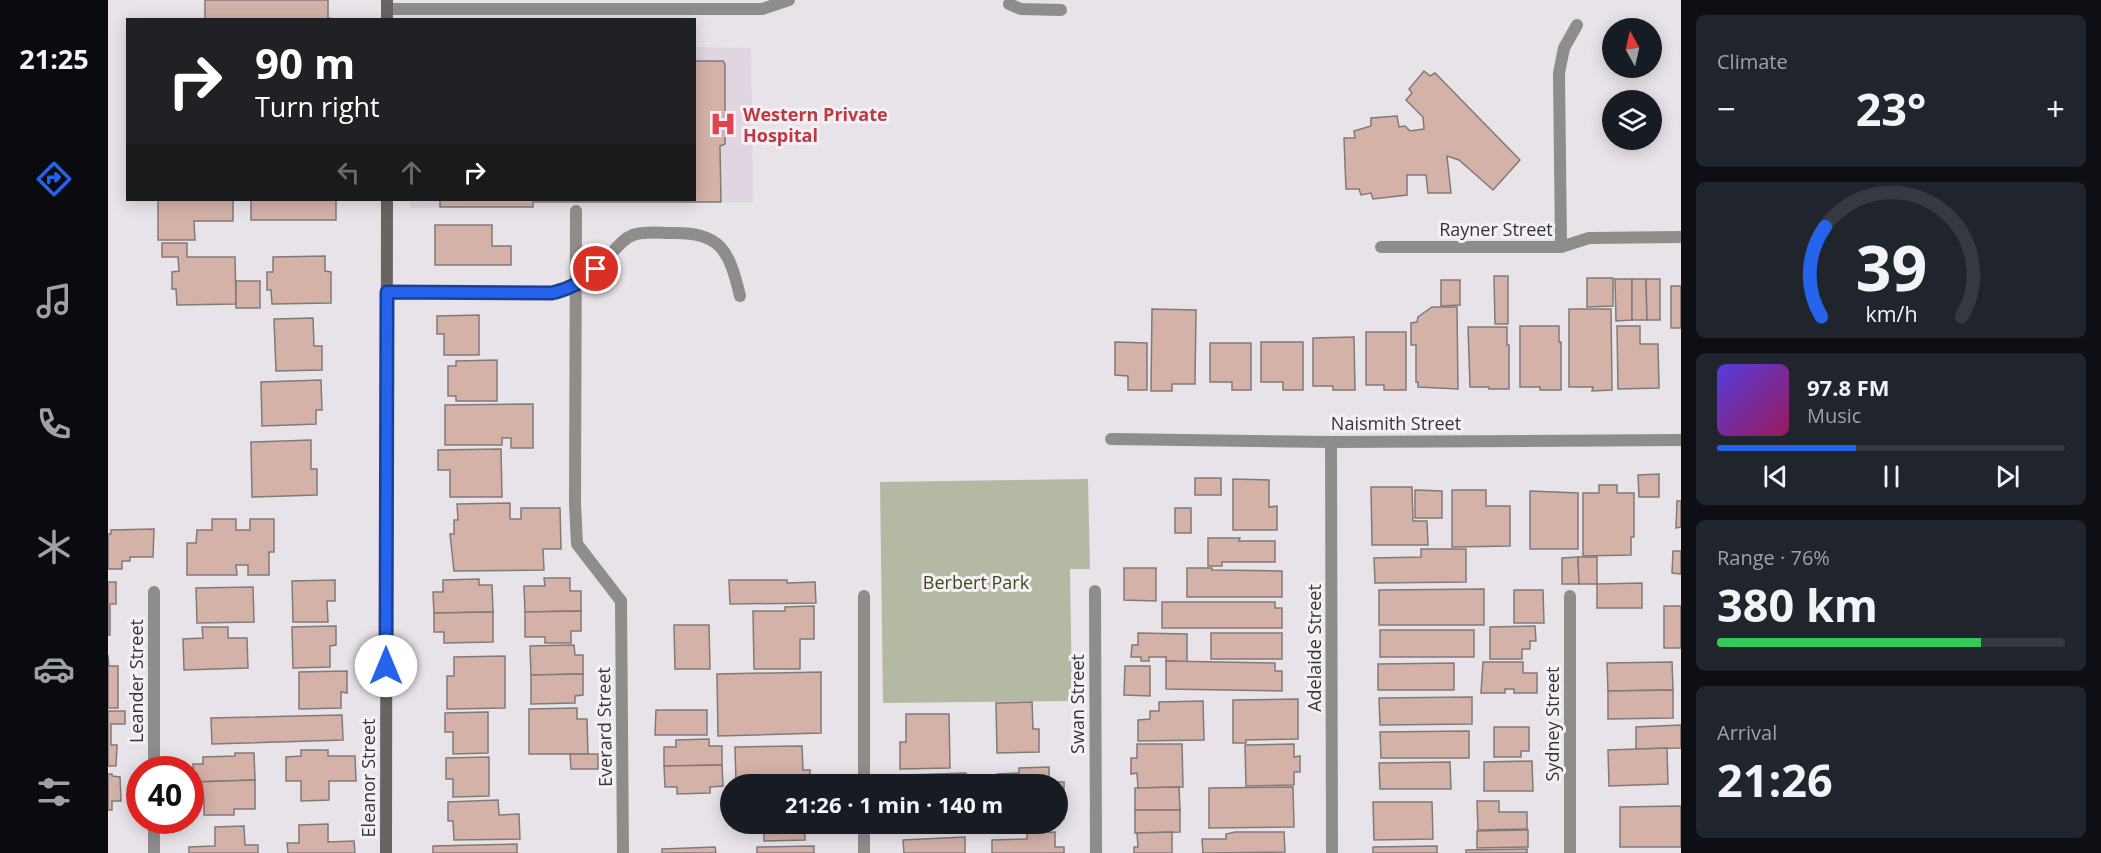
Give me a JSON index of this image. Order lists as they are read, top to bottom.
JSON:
{
  "streets": {
    "street": [
      "Rayner Street",
      "Naismith Street",
      "Adelaide Street",
      "Leander Street",
      "Swan Street",
      "Sydney Street",
      "Everard Street",
      "Eleanor Street"
    ]
  },
  "crossings": [
    ["Naismith Street", "Adelaide Street"]
  ],
  "parks": ["Berbert Park"],
  "places": {
    "hospital": ["Western Private Hospital"]
  },
  "north": "top",
  "page": {
    "tabs": "21:25",
    "tile": [
      "Climate",
      ["Range · 76%", "380 km"],
      ["Arrival", "21:26"]
    ],
    "turn": ["90 m", "Turn right"],
    "heat": ["−", "23°", "+"],
    "song": ["97.8 FM", "Music"],
    "limit": "40",
    "trip": "21:26 · 1 min · 140 m",
    "gauge": ["39", "km/h"]
  }
}
